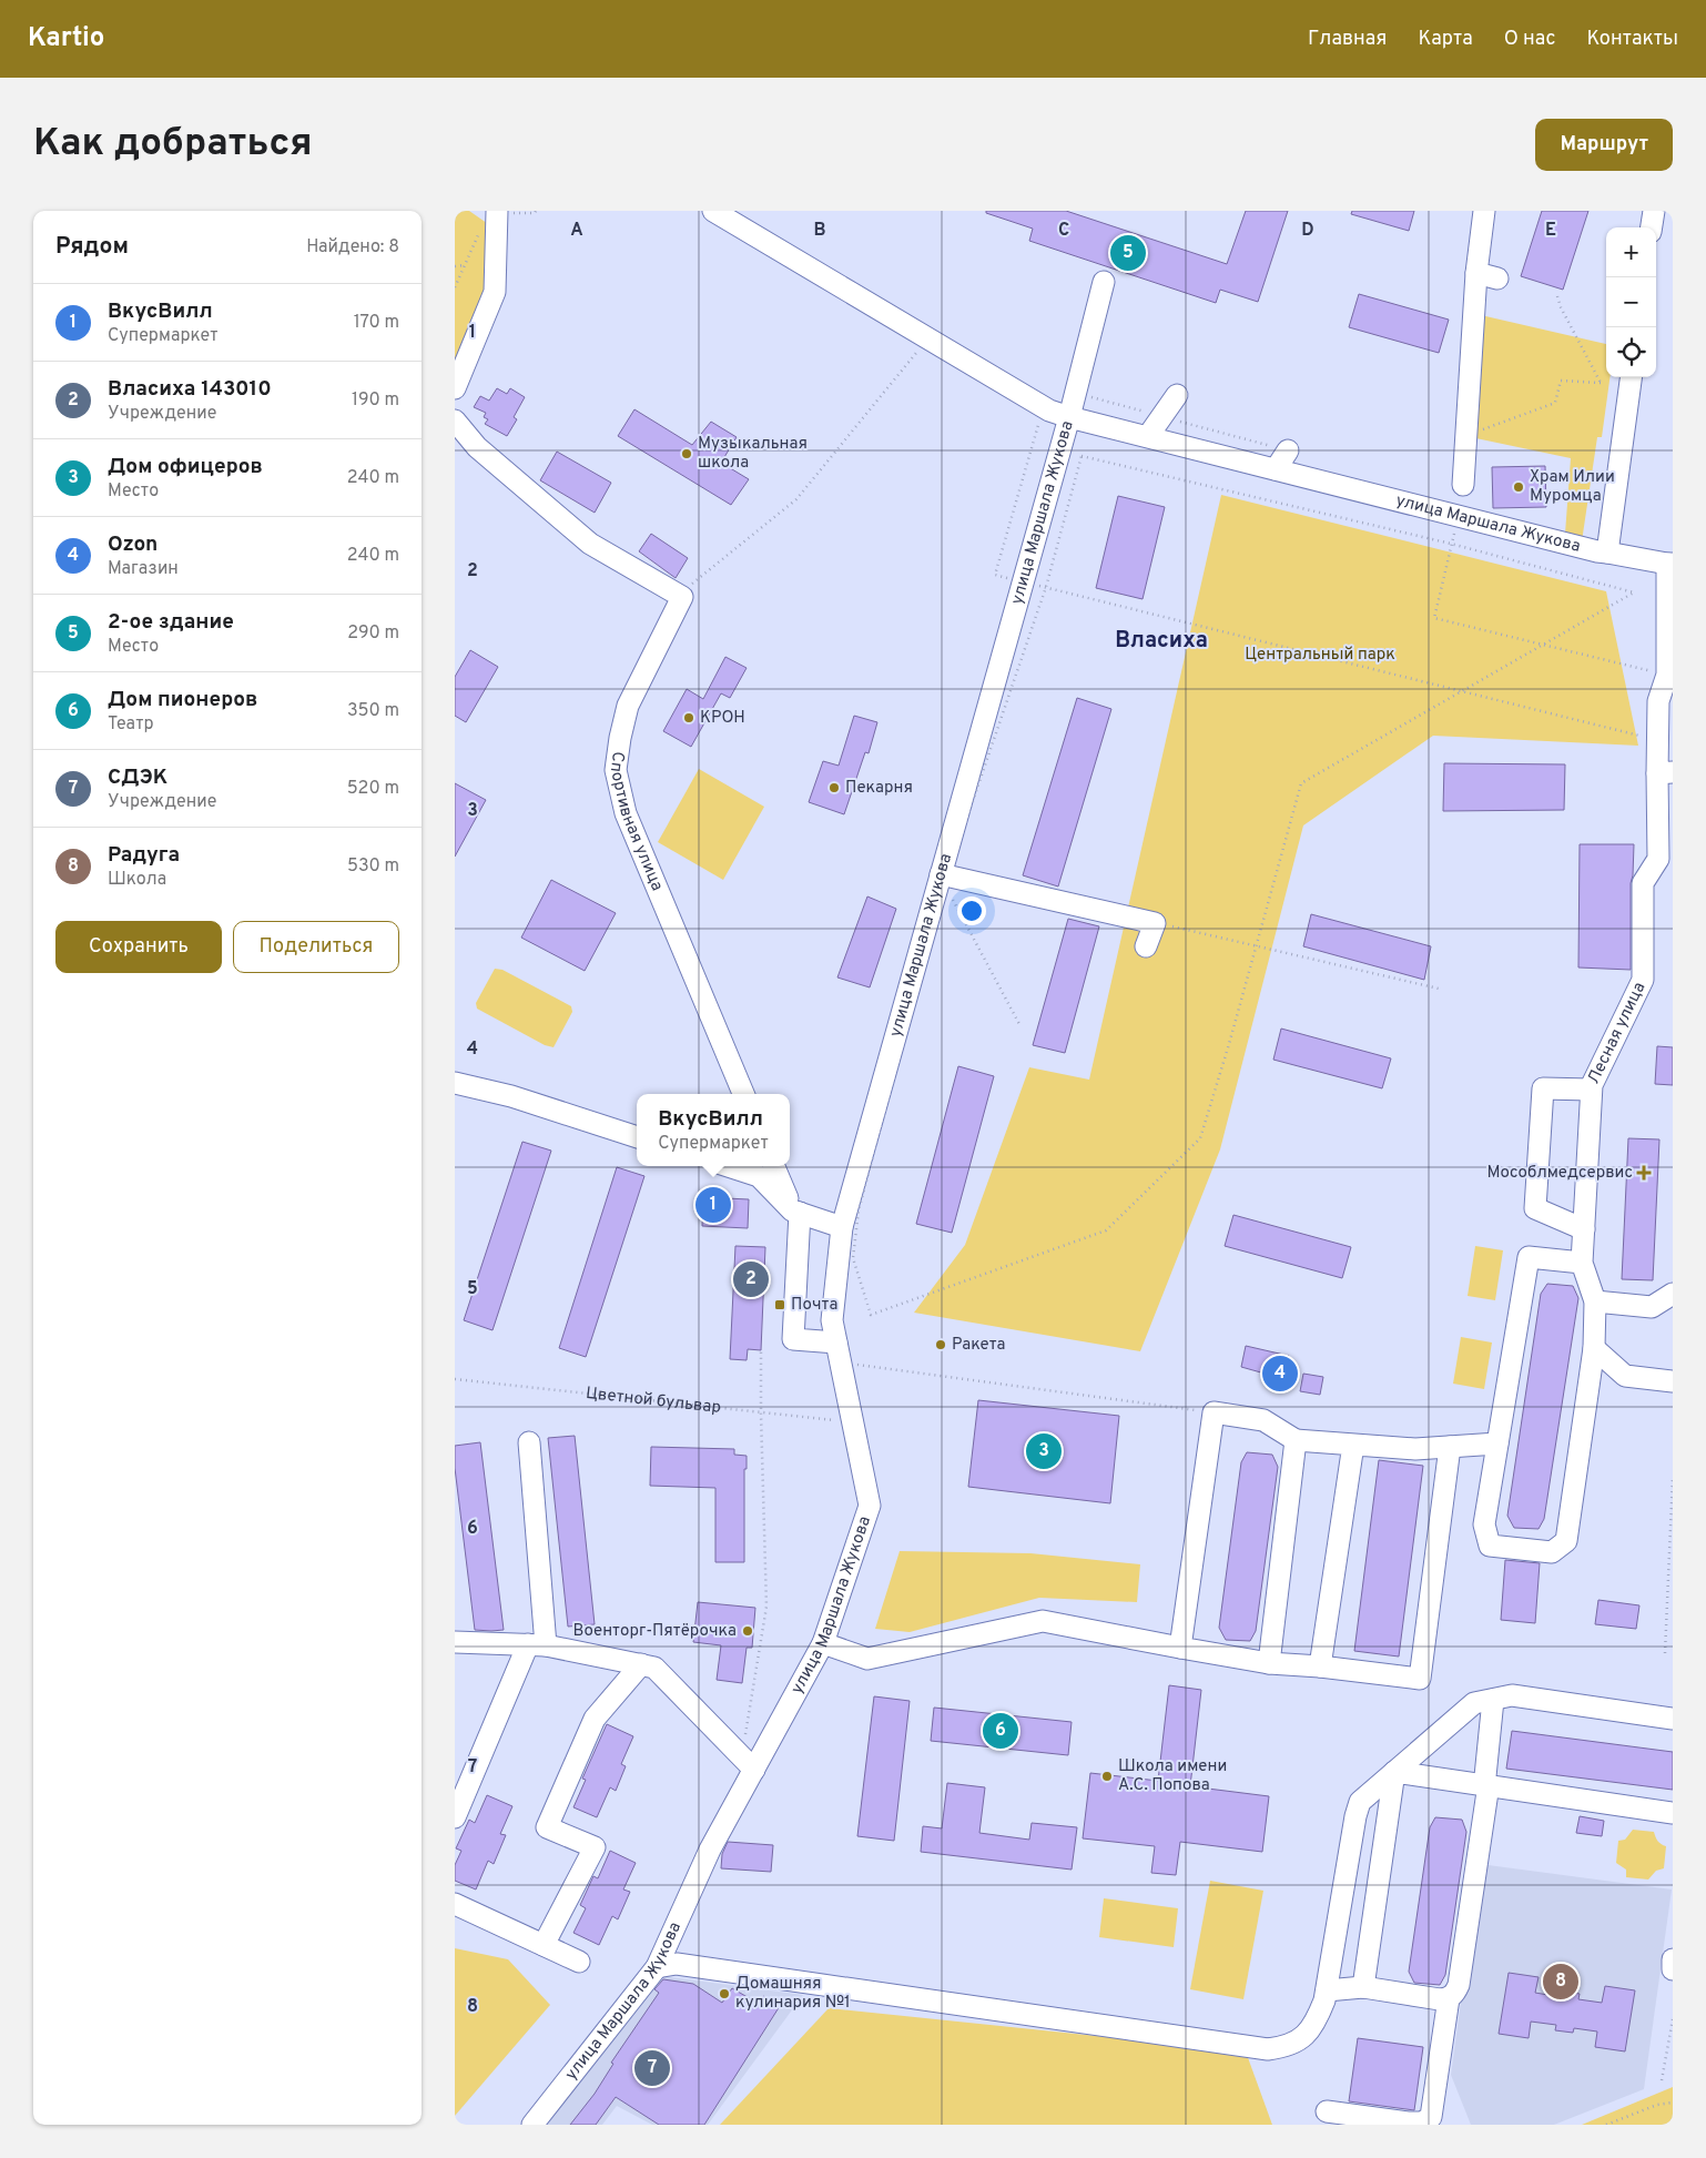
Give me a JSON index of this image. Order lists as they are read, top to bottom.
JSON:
{
  "streets": {
    "street": ["улица Маршала Жукова", "Спортивная улица", "Лесная улица"],
    "path": ["Цветной бульвар"]
  },
  "crossings": [
    ["улица Маршала Жукова", "Лесная улица"],
    ["улица Маршала Жукова", "Цветной бульвар"]
  ],
  "districts": ["Власиха"],
  "parks": ["Центральный парк"],
  "places": {
    "other": [
      "Музыкальная школа",
      "Храм Илии Муромца",
      "КРОН",
      "Пекарня",
      "Ракета",
      "Военторг-Пятёрочка",
      "Школа имени А.С. Попова",
      "Домашняя кулинария №1"
    ],
    "health": ["Мособлмедсервис"],
    "transit": ["Почта"]
  },
  "page": {
    "header": "Kartio",
    "nav": [
      "Главная",
      "Карта",
      "О нас",
      "Контакты"
    ],
    "buttons": [
      "Маршрут",
      ["Сохранить", "Поделиться"]
    ],
    "title": "Как добраться",
    "heading": ["Рядом", "Найдено: 8"],
    "map_buttons": ["+", "−"],
    "pins": [
      "5",
      "1",
      "2",
      "4",
      "3",
      "6",
      "8",
      "7"
    ],
    "list": [
      {
        "mark": "1",
        "name": "ВкусВилл",
        "note": "Супермаркет",
        "value": "170 m"
      },
      {
        "mark": "2",
        "name": "Власиха 143010",
        "note": "Учреждение",
        "value": "190 m"
      },
      {
        "mark": "3",
        "name": "Дом офицеров",
        "note": "Место",
        "value": "240 m"
      },
      {
        "mark": "4",
        "name": "Ozon",
        "note": "Магазин",
        "value": "240 m"
      },
      {
        "mark": "5",
        "name": "2-ое здание",
        "note": "Место",
        "value": "290 m"
      },
      {
        "mark": "6",
        "name": "Дом пионеров",
        "note": "Театр",
        "value": "350 m"
      },
      {
        "mark": "7",
        "name": "СДЭК",
        "note": "Учреждение",
        "value": "520 m"
      },
      {
        "mark": "8",
        "name": "Радуга",
        "note": "Школа",
        "value": "530 m"
      }
    ],
    "popup": ["ВкусВилл", "Супермаркет"]
  },
  "grid": {
    "columns": [
      "A",
      "B",
      "C",
      "D",
      "E"
    ],
    "rows": [
      "1",
      "2",
      "3",
      "4",
      "5",
      "6",
      "7",
      "8"
    ]
  }
}
